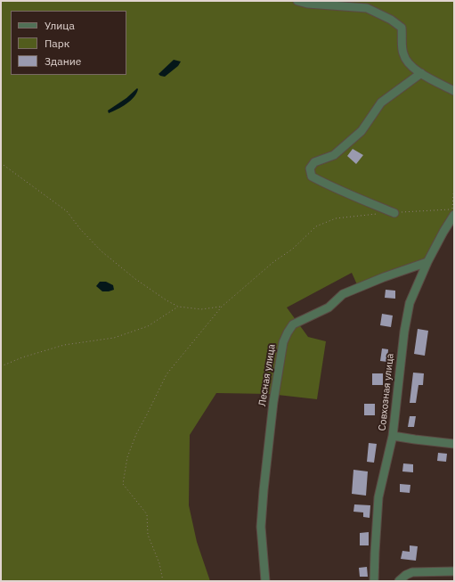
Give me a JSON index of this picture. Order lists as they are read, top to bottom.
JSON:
{
  "streets": {
    "street": ["Лесная улица", "Совхозная улица"]
  },
  "crossings": [
    ["Лесная улица", "Совхозная улица"]
  ],
  "legend": ["Улица", "Парк", "Здание"]
}
